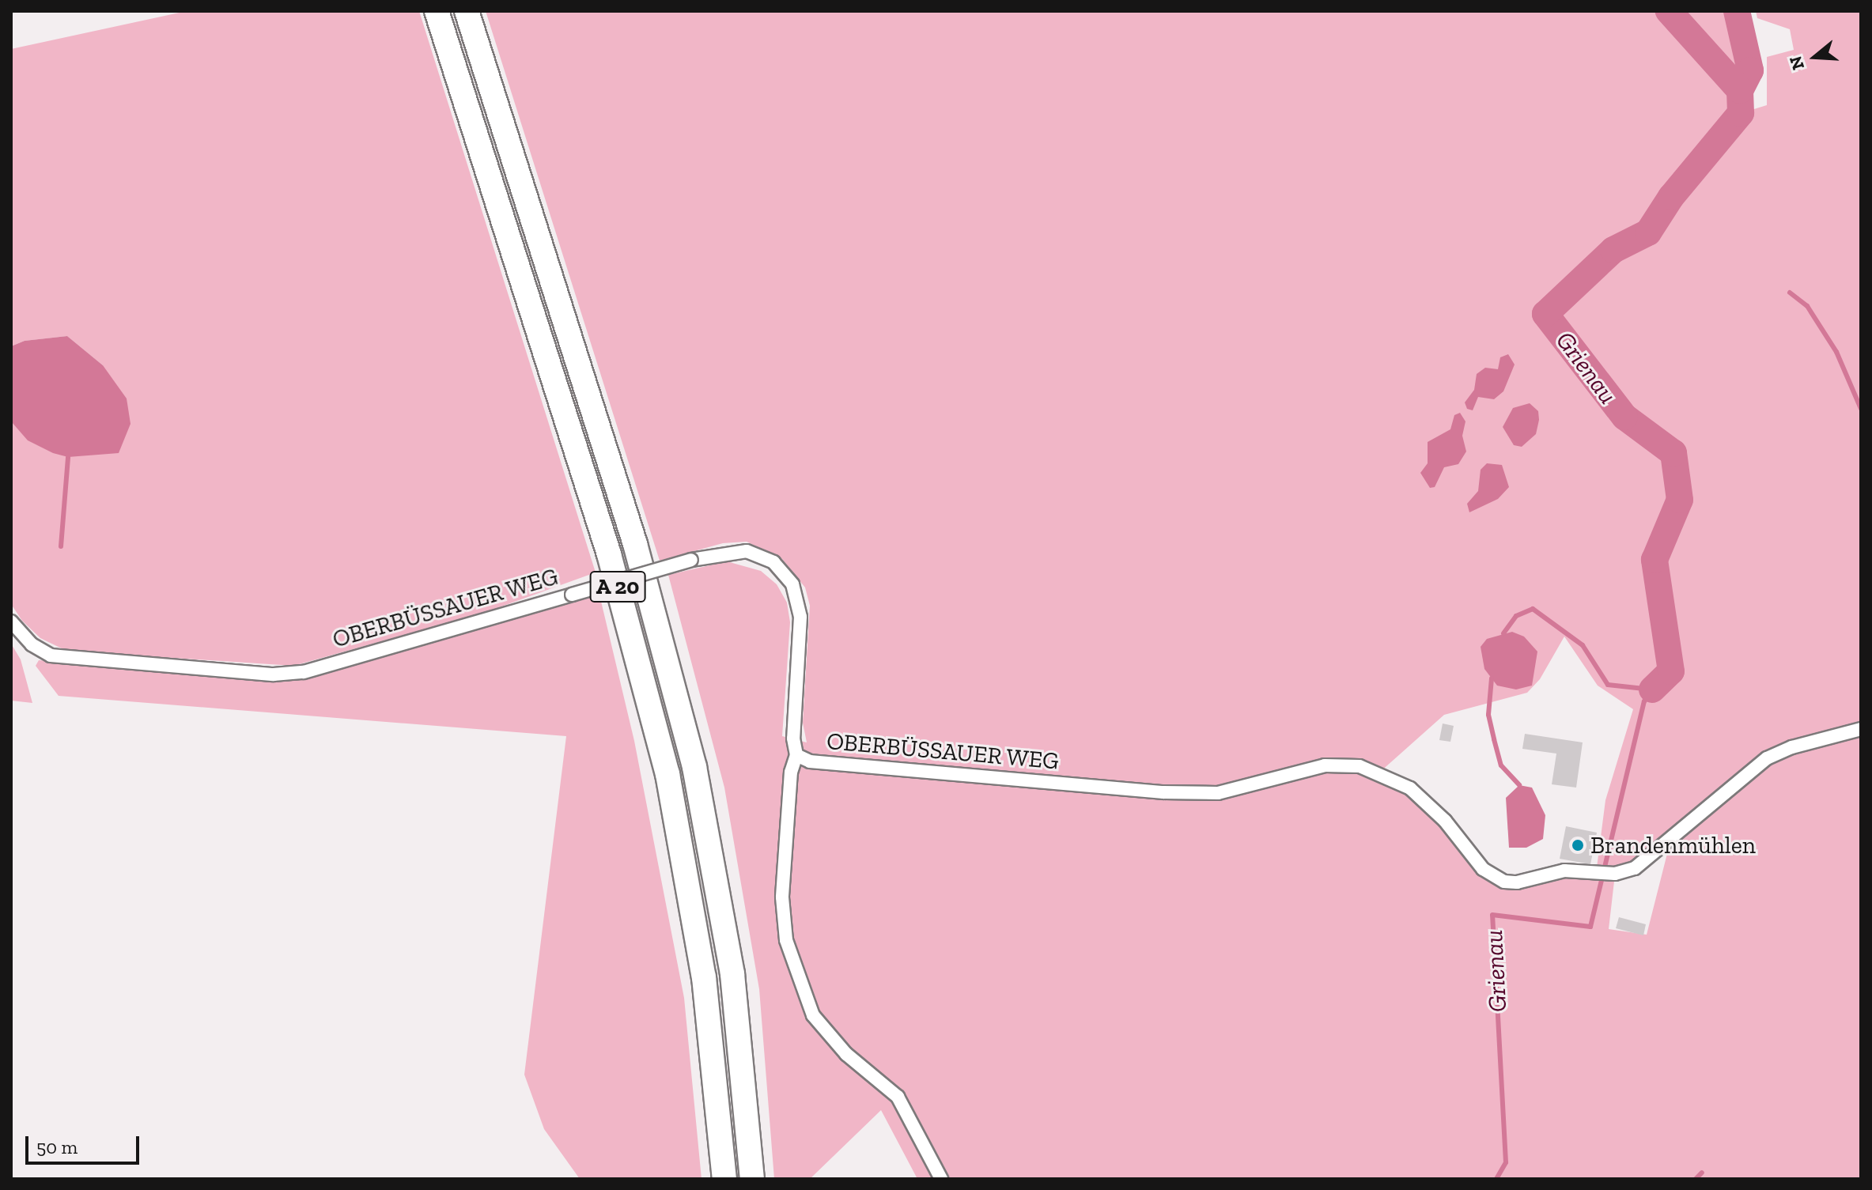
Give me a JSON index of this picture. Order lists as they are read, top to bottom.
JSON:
{
  "streets": {
    "highway": ["A 20"],
    "street": ["OBERBÜSSAUER WEG"]
  },
  "water": ["Grienau"],
  "places": ["Brandenmühlen"],
  "scale_bar": "50 m",
  "north": "left"
}
